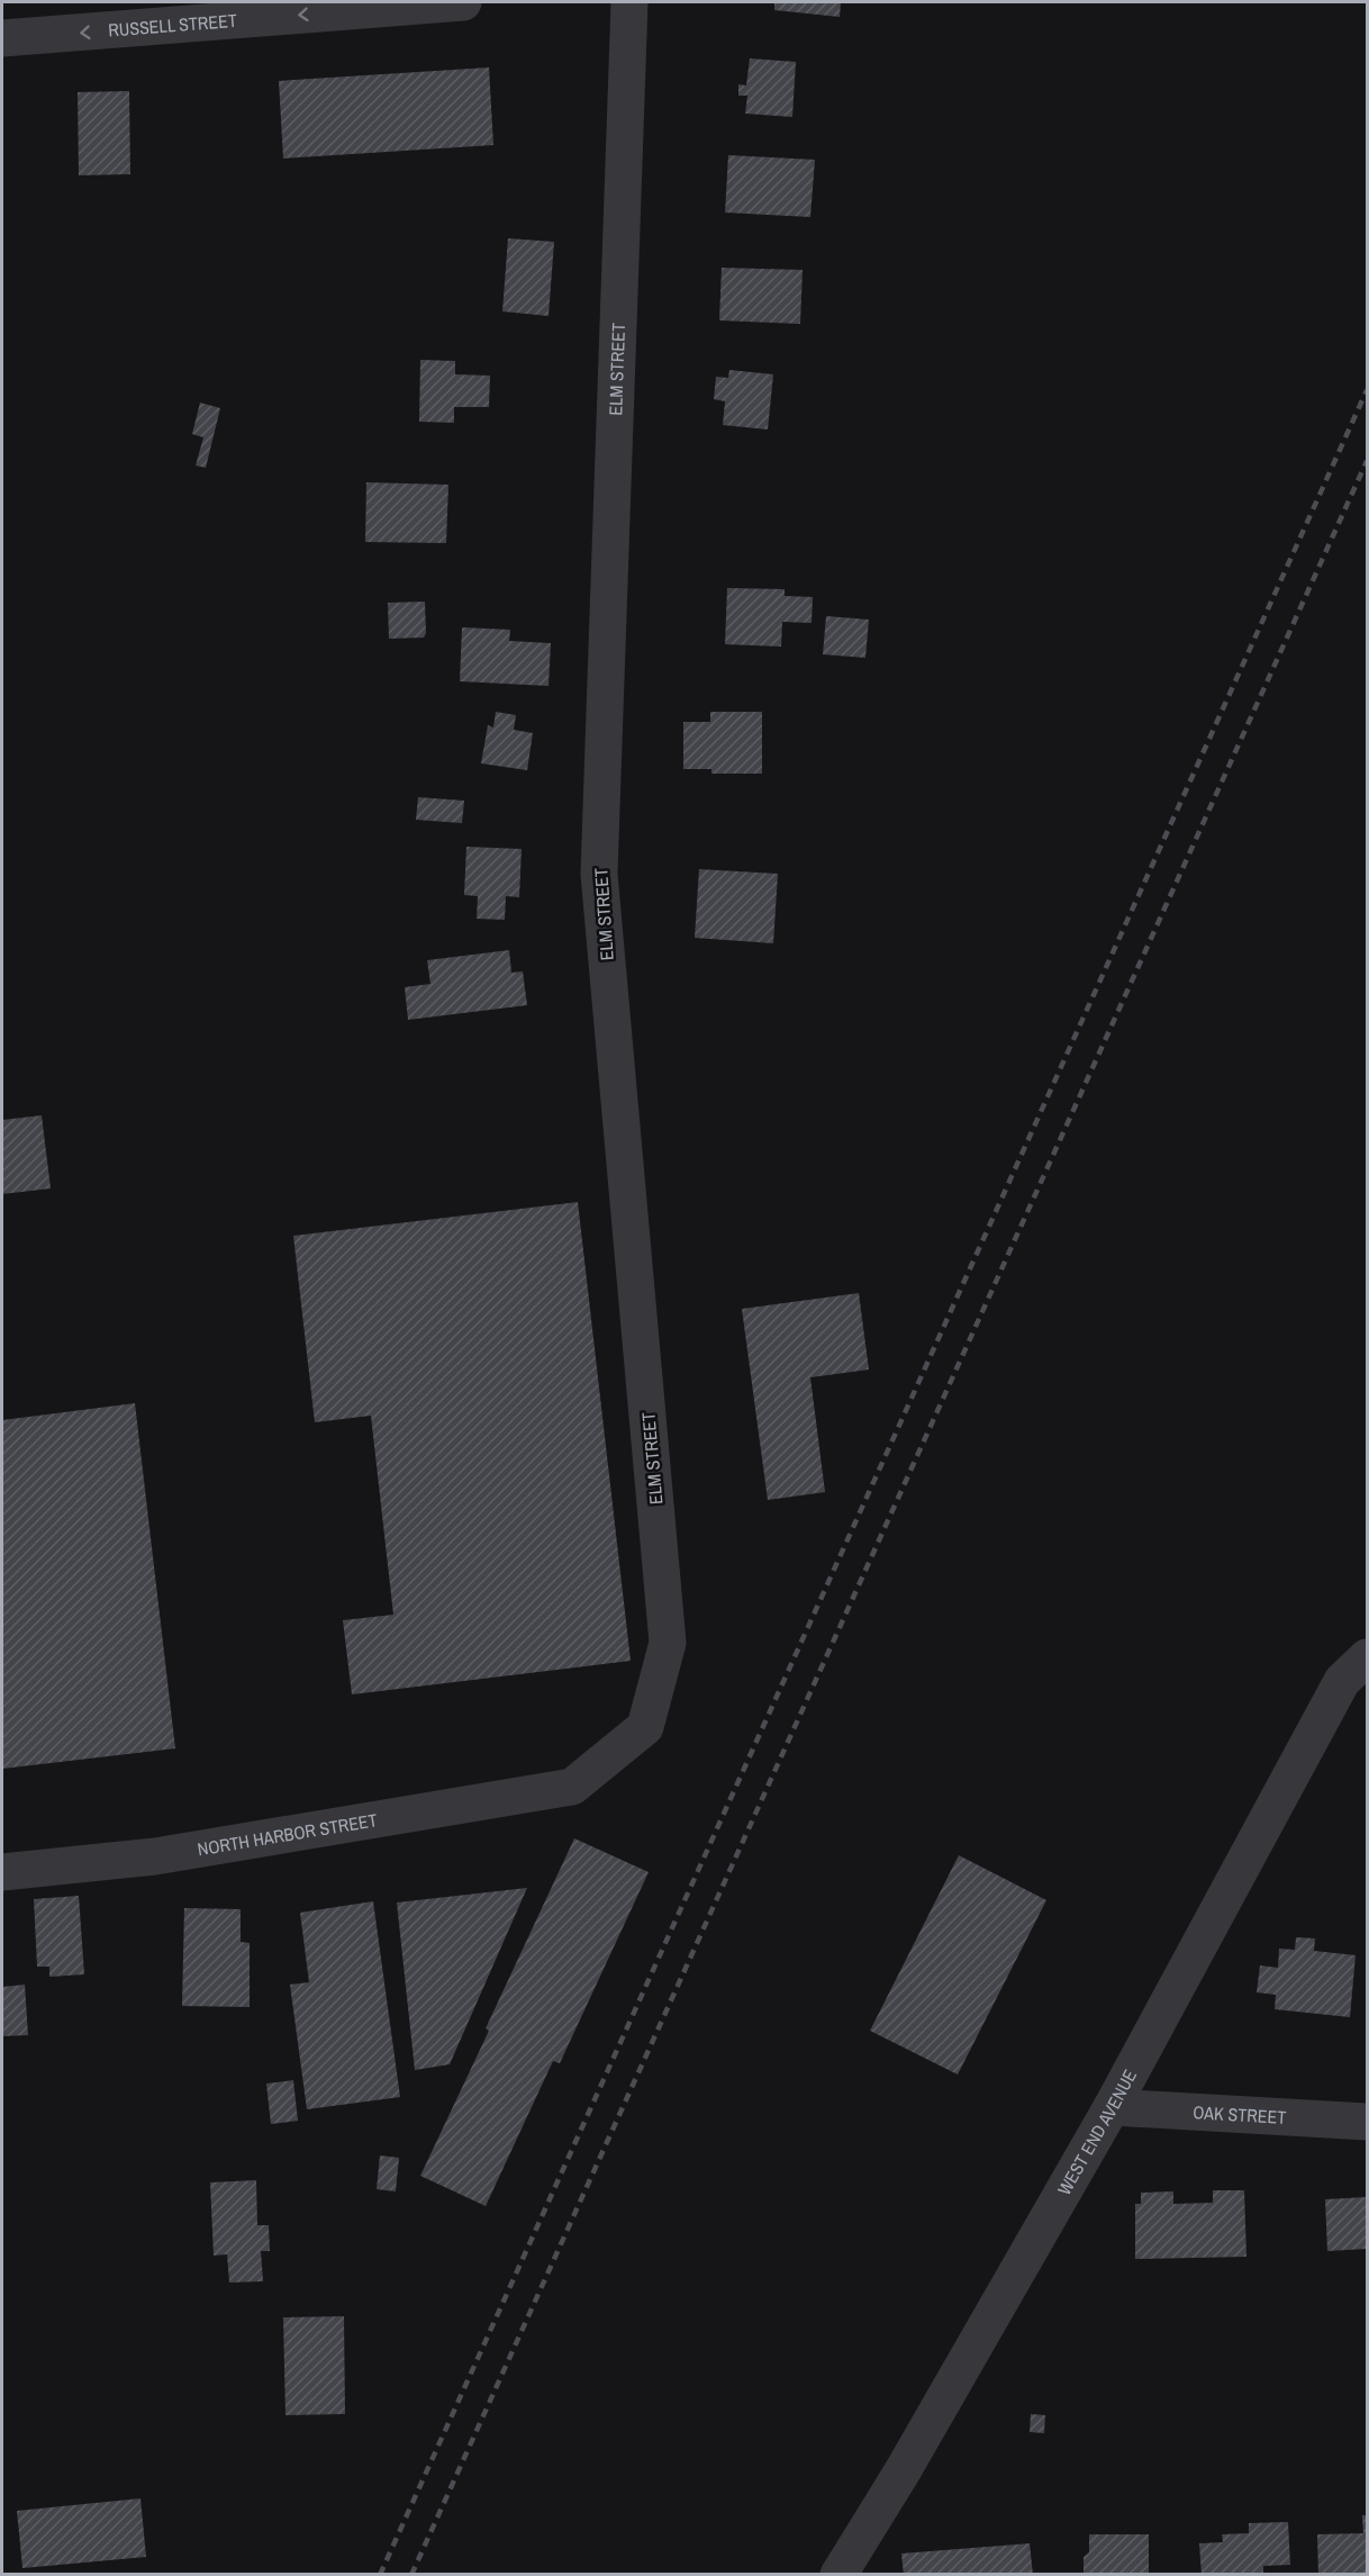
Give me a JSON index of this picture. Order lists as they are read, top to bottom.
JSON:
{
  "streets": {
    "street": [
      "RUSSELL STREET",
      "ELM STREET",
      "NORTH HARBOR STREET",
      "OAK STREET",
      "WEST END AVENUE"
    ]
  },
  "crossings": [
    ["ELM STREET", "NORTH HARBOR STREET"],
    ["OAK STREET", "WEST END AVENUE"]
  ],
  "one_way": ["RUSSELL STREET"]
}
